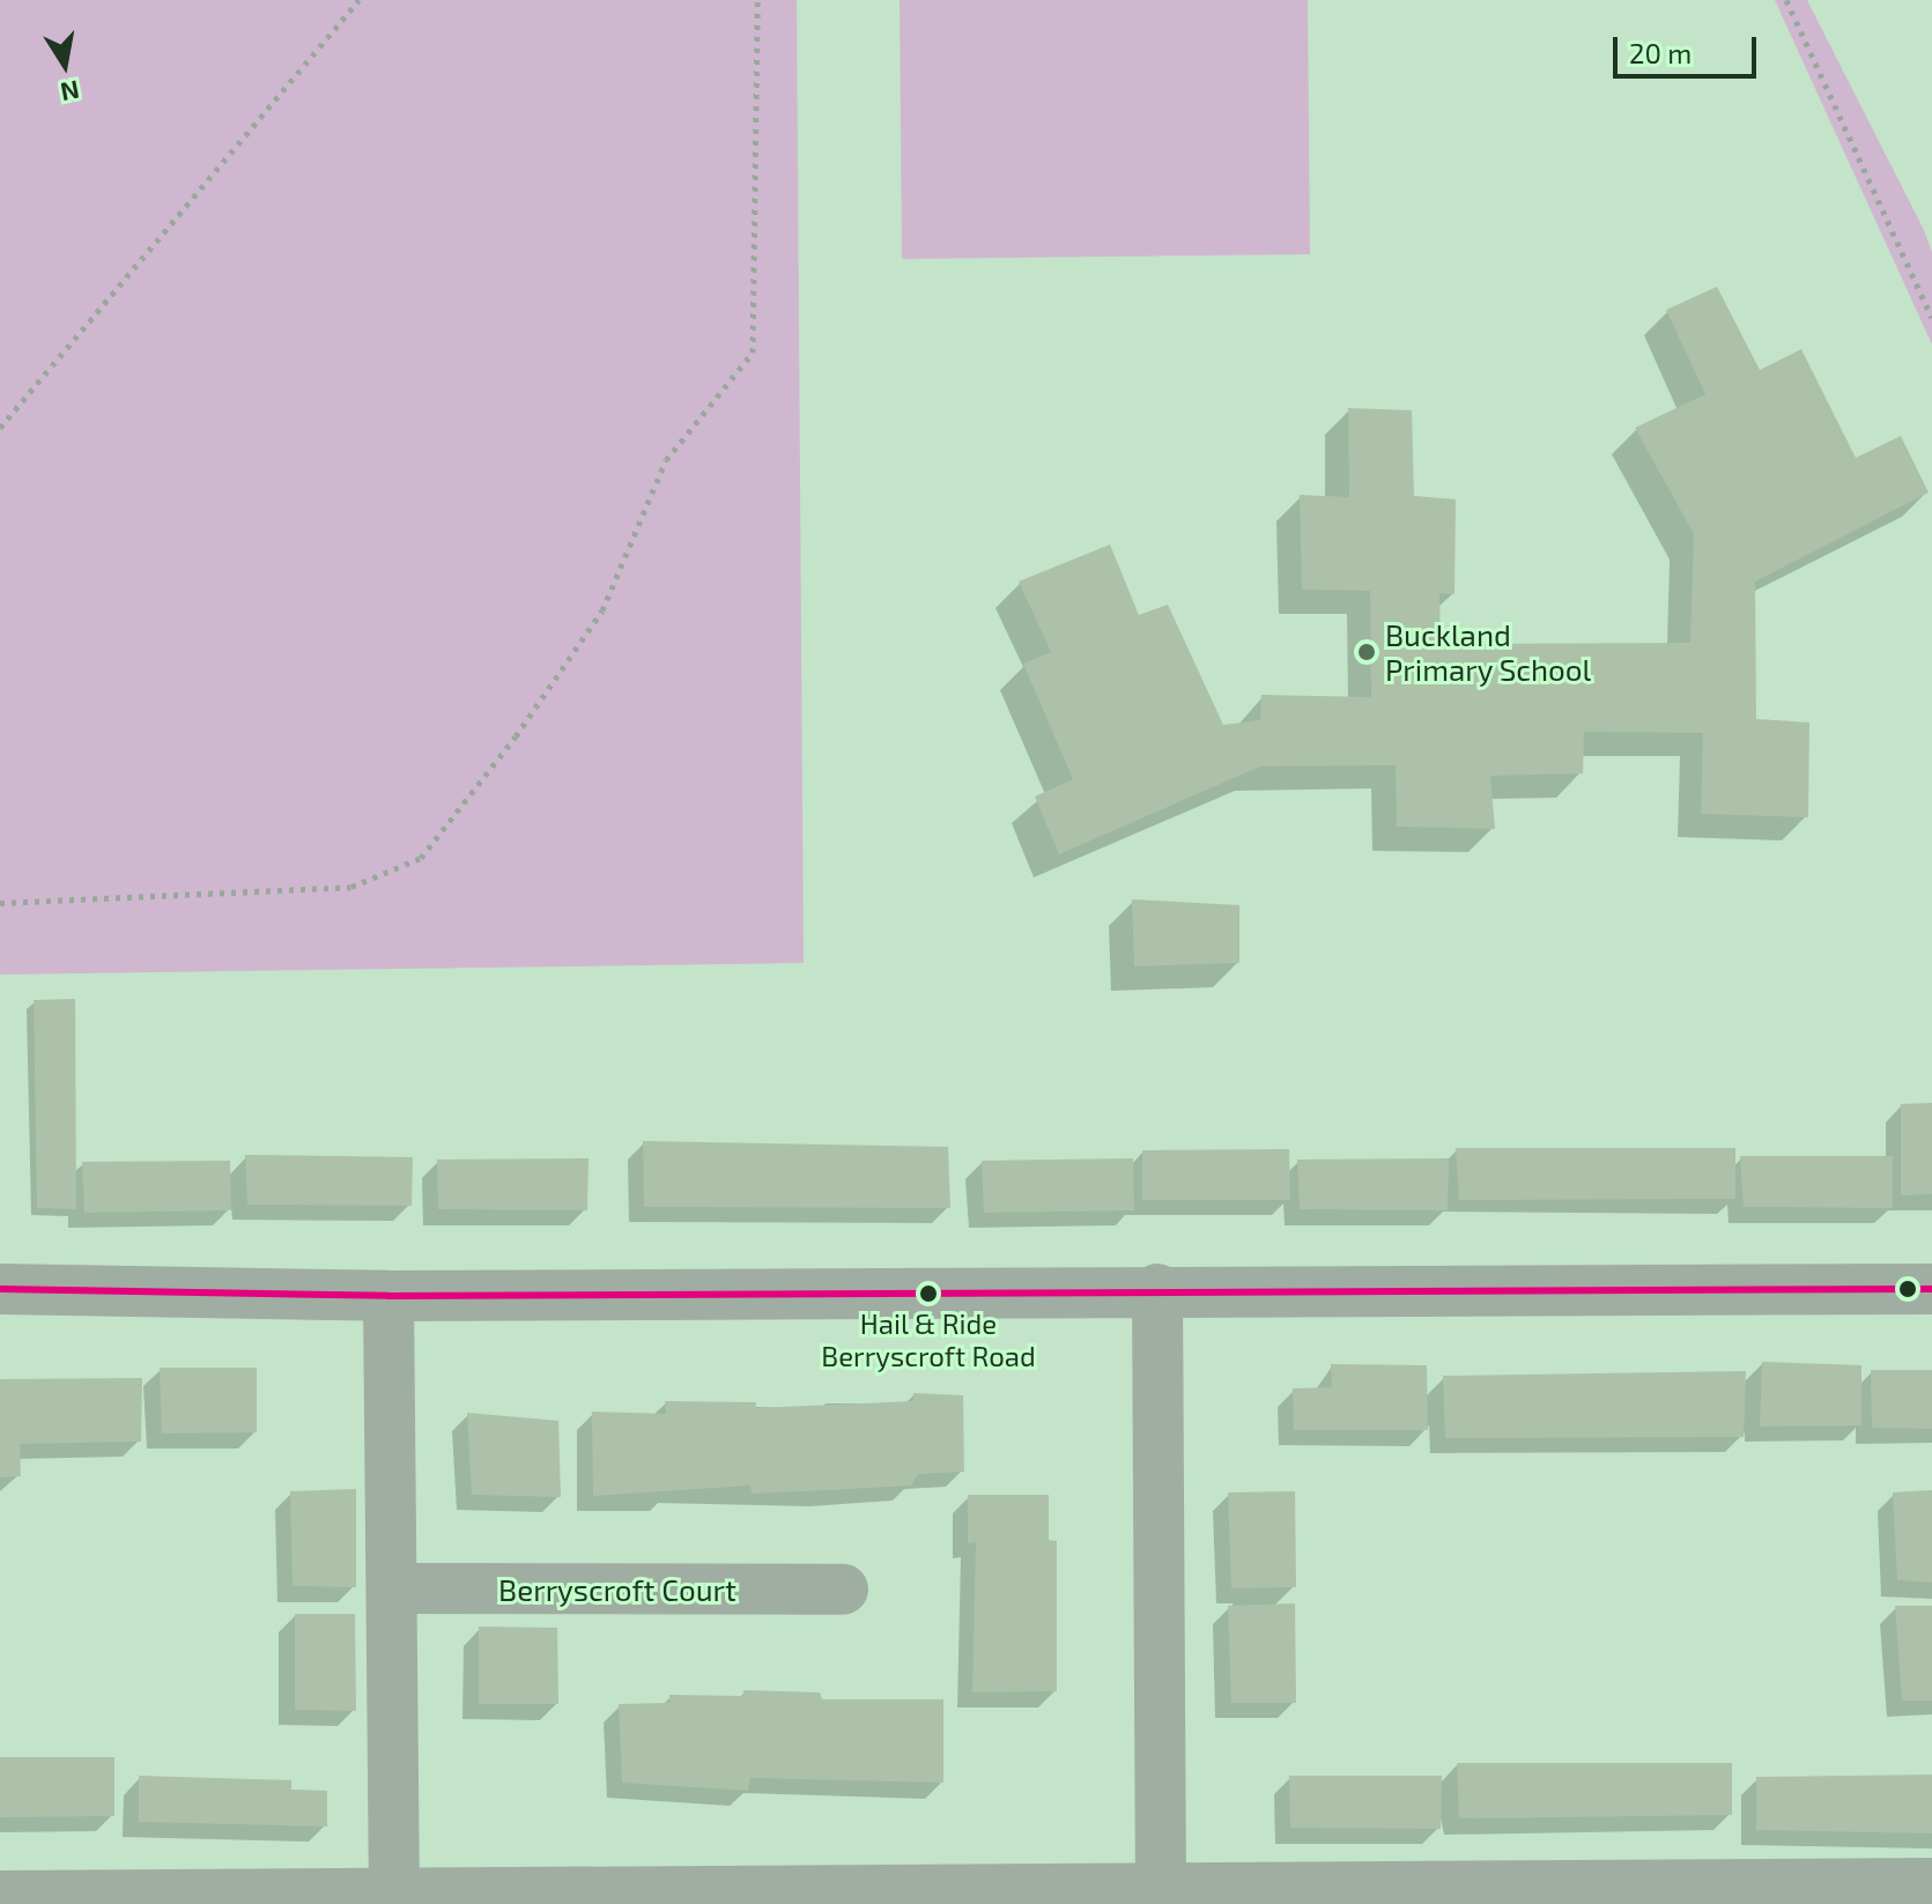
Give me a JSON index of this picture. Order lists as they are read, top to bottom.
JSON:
{
  "streets": {
    "street": ["Berryscroft Court"]
  },
  "places": ["Buckland Primary School", "Hail & Ride Berryscroft Road"],
  "scale_bar": "20 m",
  "north": "bottom"
}
